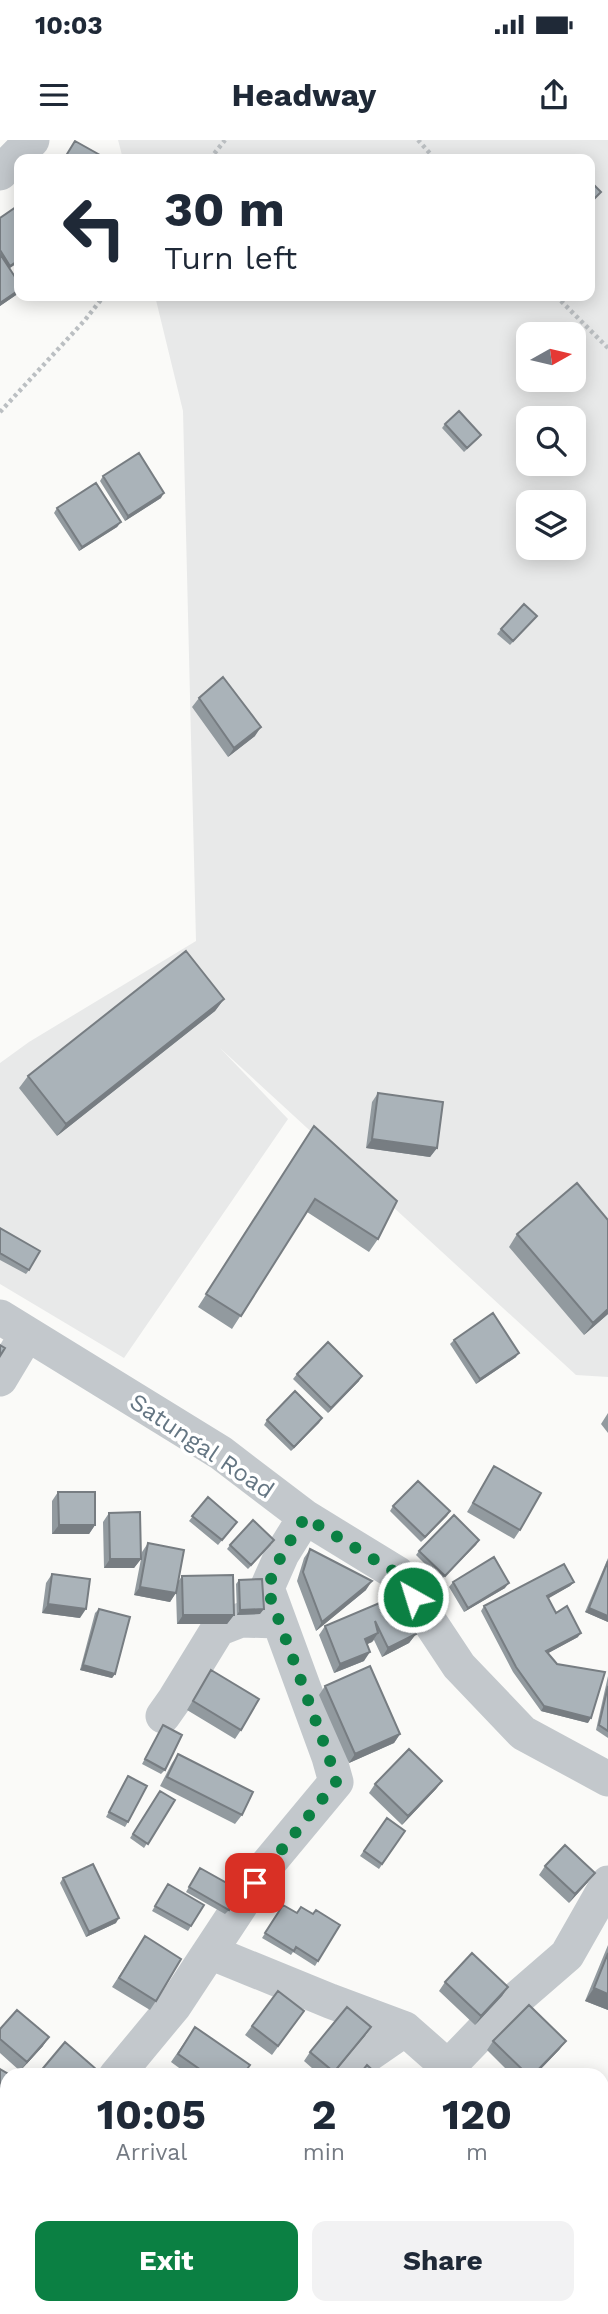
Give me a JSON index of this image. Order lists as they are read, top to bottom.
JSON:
{
  "streets": {
    "street": ["Satungal Road"]
  },
  "north": "right",
  "page": {
    "status": "10:03",
    "header": "Headway",
    "turn": ["30 m", "Turn left"],
    "eta": [
      "10:05",
      "Arrival",
      "2",
      "min",
      "120",
      "m"
    ],
    "buttons": ["Exit", "Share"]
  }
}
